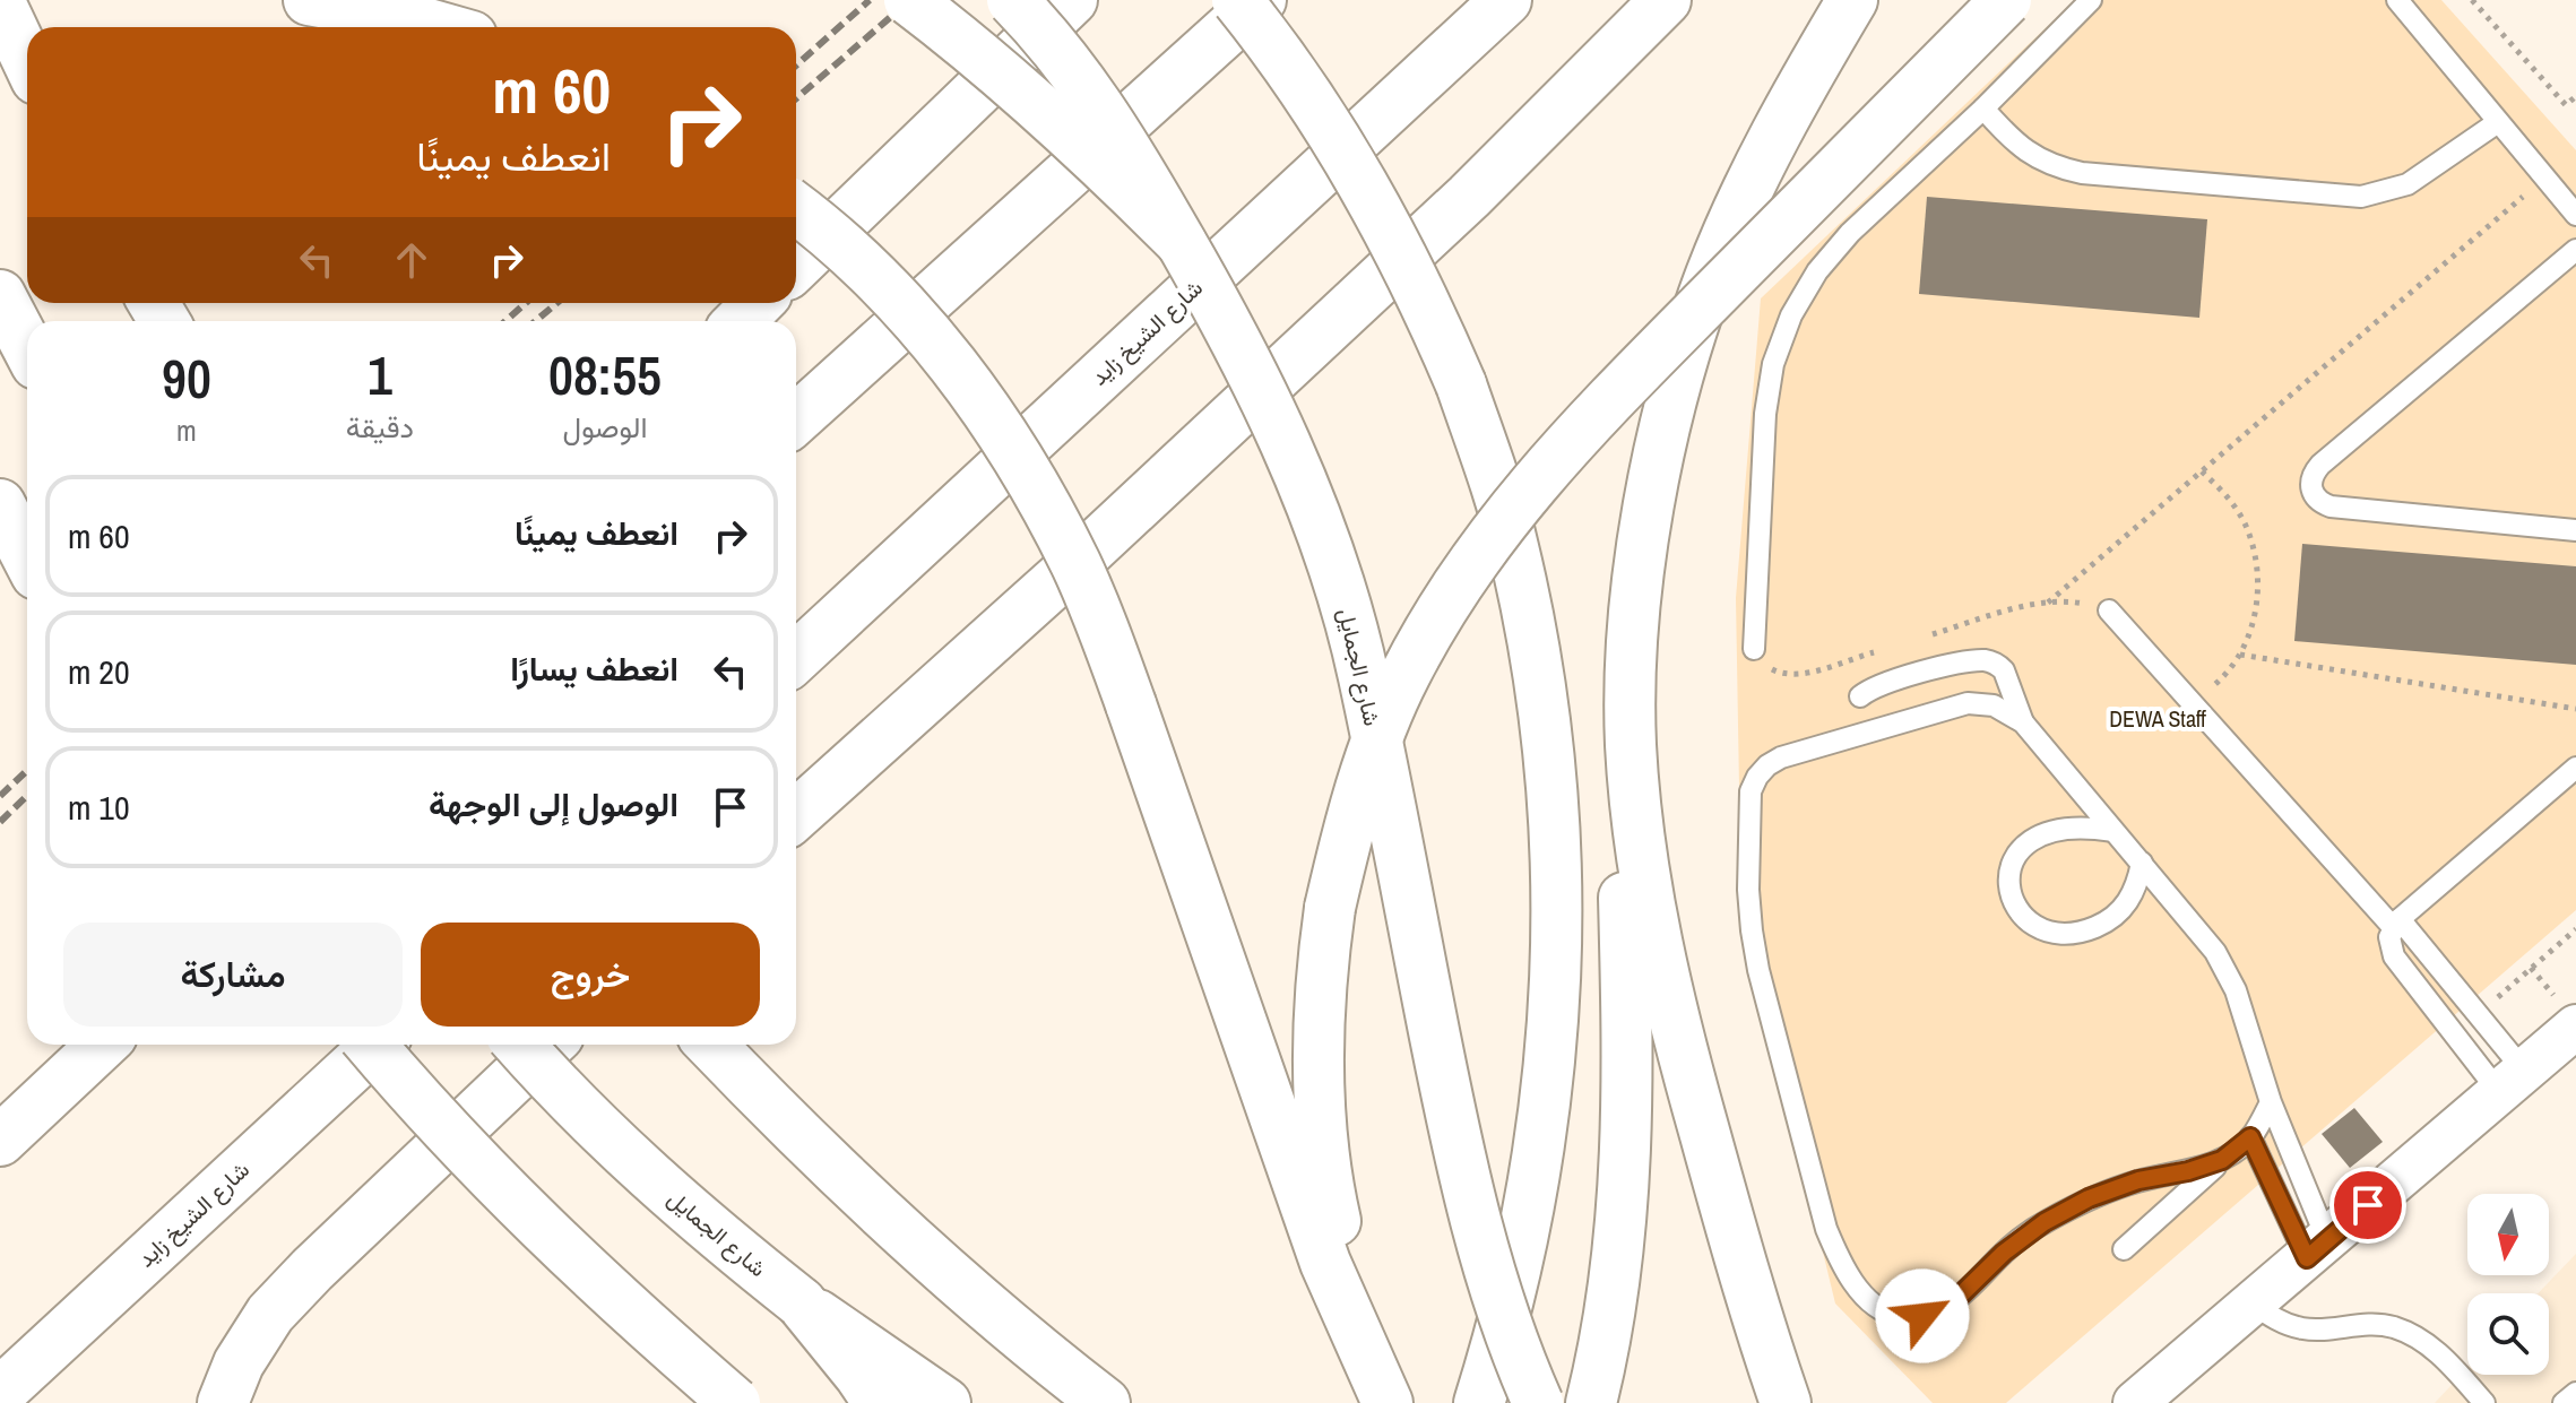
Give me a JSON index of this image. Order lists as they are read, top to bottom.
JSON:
{
  "streets": {
    "main road": ["شارع الشيخ زايد", "شارع الجمايل"]
  },
  "parks": ["DEWA Staff"],
  "north": "bottom",
  "page": {
    "turn": ["60 m", "انعطف يمينًا"],
    "eta": [
      "08:55",
      "الوصول",
      "1",
      "دقيقة",
      "90",
      "m"
    ],
    "list": [
      {
        "name": "انعطف يمينًا",
        "value": "60 m"
      },
      {
        "name": "انعطف يسارًا",
        "value": "20 m"
      },
      {
        "name": "الوصول إلى الوجهة",
        "value": "10 m"
      }
    ],
    "buttons": ["خروج", "مشاركة"]
  }
}
